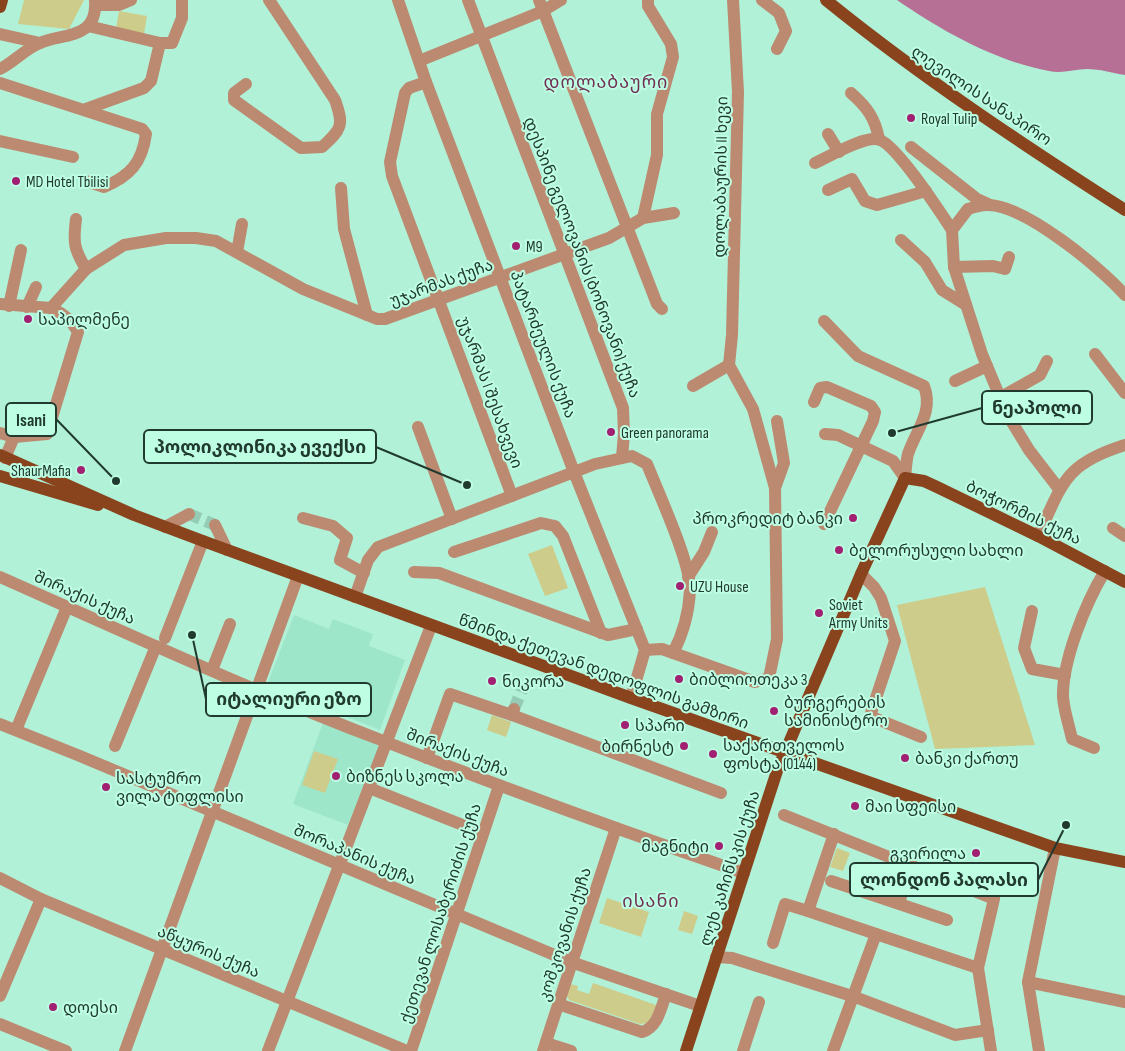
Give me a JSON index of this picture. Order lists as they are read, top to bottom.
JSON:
{
  "streets": {
    "main road": [
      "ლევილის სანაპირო",
      "ბოჭორმის ქუჩა",
      "წმინდა ქეთევან დედოფლის გამზირი",
      "ლეხ კაჩინსკის ქუჩა"
    ],
    "street": [
      "დოლაბაურის II ხევი",
      "დესპინე გელოვანის (ბონოვანი) ქუჩა",
      "უჯარმას ქუჩა",
      "პატარძეულის ქუჩა",
      "უჯარმას I შესახვევი",
      "შირაქის ქუჩა",
      "შორაპანის ქუჩა",
      "ქეთევან ლოსაბერიძის ქუჩა",
      "კოშკოვანის ქუჩა",
      "აწყურის ქუჩა"
    ]
  },
  "crossings": [
    ["დესპინე გელოვანის (ბონოვანი) ქუჩა", "უჯარმას ქუჩა"],
    ["უჯარმას ქუჩა", "პატარძეულის ქუჩა"],
    ["უჯარმას ქუჩა", "უჯარმას I შესახვევი"],
    ["პატარძეულის ქუჩა", "უჯარმას I შესახვევი"],
    ["ბოჭორმის ქუჩა", "ლეხ კაჩინსკის ქუჩა"],
    ["შირაქის ქუჩა", "ლეხ კაჩინსკის ქუჩა"],
    ["შირაქის ქუჩა", "ქეთევან ლოსაბერიძის ქუჩა"],
    ["შირაქის ქუჩა", "კოშკოვანის ქუჩა"],
    ["წმინდა ქეთევან დედოფლის გამზირი", "ლეხ კაჩინსკის ქუჩა"],
    ["შორაპანის ქუჩა", "ლეხ კაჩინსკის ქუჩა"],
    ["შორაპანის ქუჩა", "ქეთევან ლოსაბერიძის ქუჩა"],
    ["შორაპანის ქუჩა", "კოშკოვანის ქუჩა"]
  ],
  "districts": ["დოლაბაური", "ისანი"],
  "places": [
    "Royal Tulip",
    "MD Hotel Tbilisi",
    "M9",
    "საპილმენე",
    "Green panorama",
    "ნეაპოლი",
    "ShaurMafia",
    "Isani",
    "პოლიკლინიკა ევექსი",
    "პროკრედიტ ბანკი",
    "ბელორუსული სახლი",
    "UZU House",
    "Soviet Army Units",
    "იტალიური ეზო",
    "ბიბლიოთეკა 3",
    "ნიკორა",
    "ბურგერების სამინისტრო",
    "სპარი",
    "ბირნესტ",
    "საქართველოს ფოსტა (0144)",
    "ბანკი ქართუ",
    "ბიზნეს სკოლა",
    "სასტუმრო ვილა ტიფლისი",
    "მაი სფეისი",
    "ლონდონ პალასი",
    "მაგნიტი",
    "გვირილა",
    "დოესი"
  ]
}
